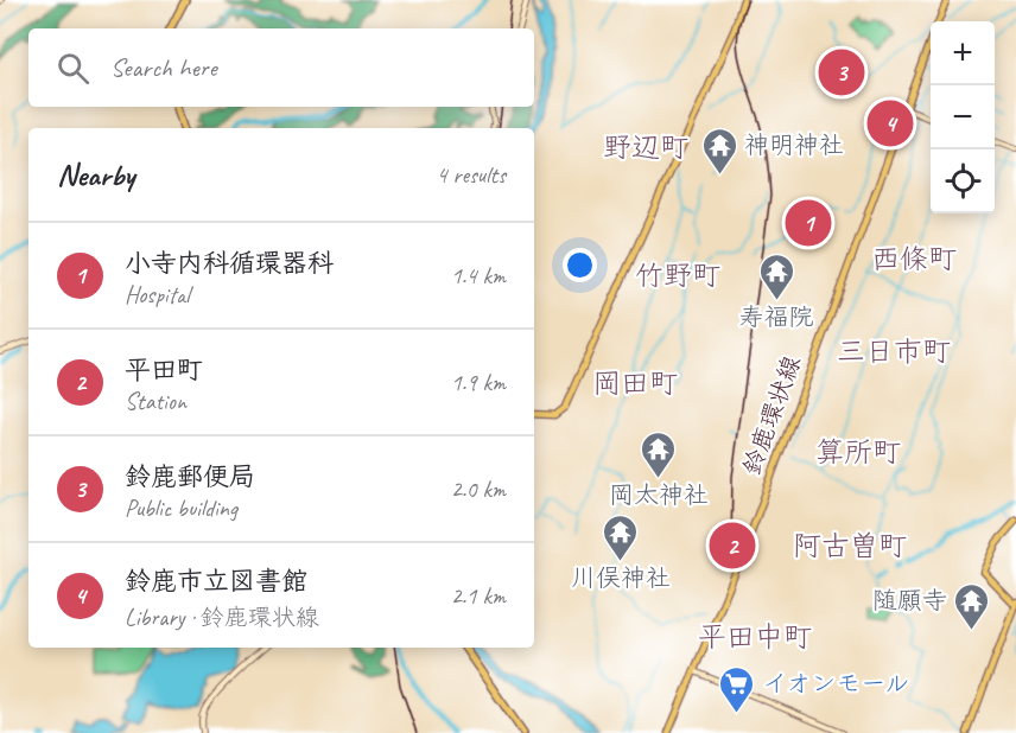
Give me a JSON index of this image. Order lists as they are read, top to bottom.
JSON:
{
  "streets": {
    "main road": ["鈴鹿環状線"]
  },
  "districts": [
    "野辺町",
    "西條町",
    "竹野町",
    "三日市町",
    "岡田町",
    "算所町",
    "阿古曽町",
    "平田中町"
  ],
  "places": {
    "temple": [
      "神明神社",
      "寿福院",
      "岡太神社",
      "川俣神社",
      "随願寺"
    ],
    "supermarket": ["イオンモール"]
  },
  "page": {
    "map_buttons": ["+", "−"],
    "search": "Search here",
    "pins": [
      "3",
      "4",
      "1",
      "2"
    ],
    "heading": ["Nearby", "4 results"],
    "list": [
      {
        "mark": "1",
        "name": "小寺内科循環器科",
        "note": "Hospital",
        "value": "1.4 km"
      },
      {
        "mark": "2",
        "name": "平田町",
        "note": "Station",
        "value": "1.9 km"
      },
      {
        "mark": "3",
        "name": "鈴鹿郵便局",
        "note": "Public building",
        "value": "2.0 km"
      },
      {
        "mark": "4",
        "name": "鈴鹿市立図書館",
        "note": "Library · 鈴鹿環状線",
        "value": "2.1 km"
      }
    ]
  }
}
